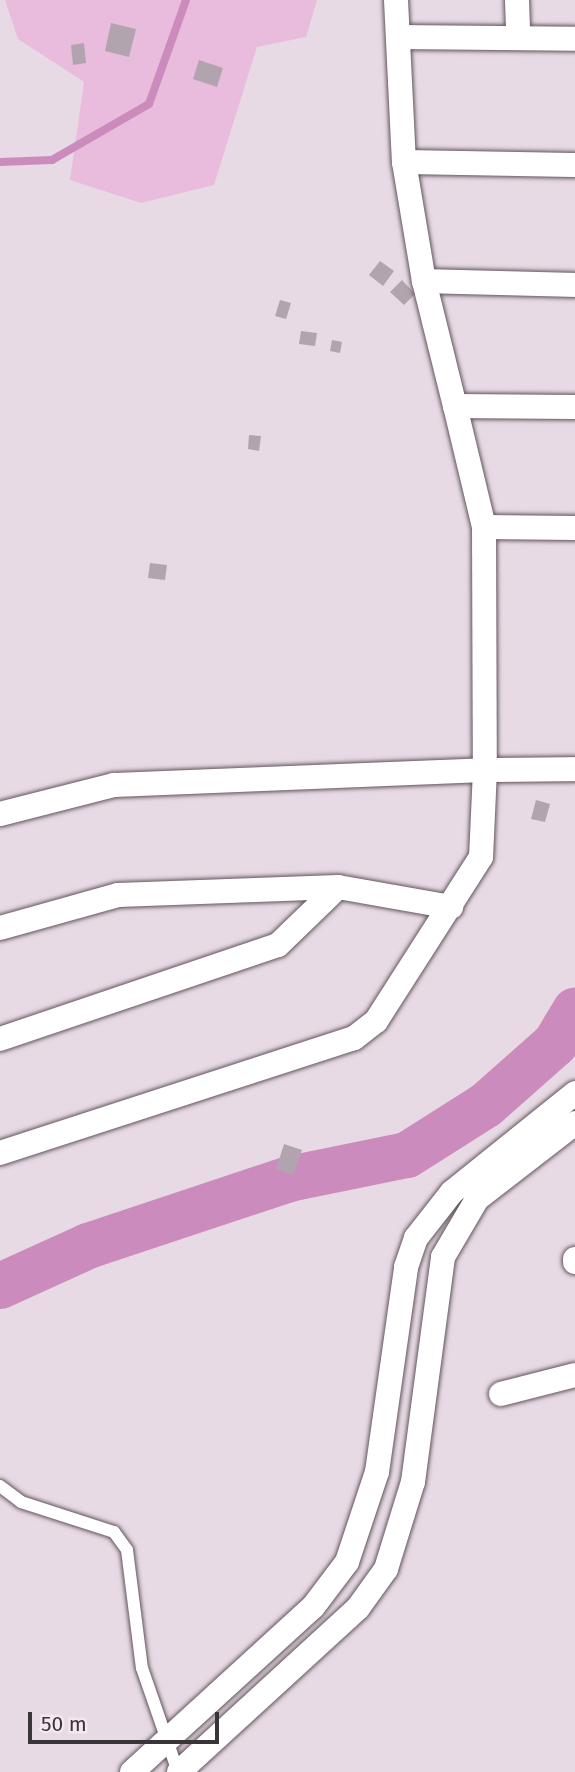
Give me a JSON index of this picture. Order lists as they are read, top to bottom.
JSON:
{
  "scale_bar": "50 m"
}
